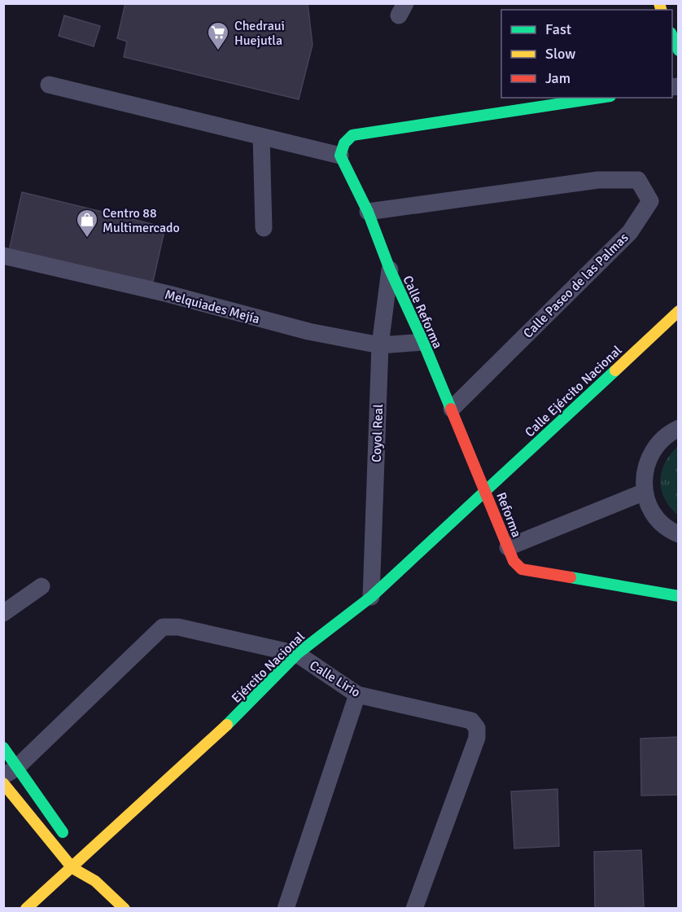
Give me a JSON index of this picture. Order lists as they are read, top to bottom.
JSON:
{
  "streets": {
    "street": [
      "Calle Paseo de las Palmas",
      "Melquiades Mejía",
      "Calle Reforma",
      "Calle Ejército Nacional",
      "Coyol Real",
      "Reforma",
      "Ejército Nacional",
      "Calle Lirio"
    ]
  },
  "crossings": [
    ["Calle Paseo de las Palmas", "Calle Reforma"],
    ["Melquiades Mejía", "Calle Reforma"],
    ["Melquiades Mejía", "Coyol Real"],
    ["Calle Reforma", "Calle Ejército Nacional"],
    ["Calle Reforma", "Coyol Real"],
    ["Calle Reforma", "Reforma"],
    ["Calle Reforma", "Ejército Nacional"],
    ["Calle Ejército Nacional", "Reforma"],
    ["Calle Ejército Nacional", "Ejército Nacional"],
    ["Coyol Real", "Ejército Nacional"],
    ["Reforma", "Ejército Nacional"],
    ["Ejército Nacional", "Calle Lirio"]
  ],
  "places": {
    "supermarket": ["Chedraui Huejutla"],
    "shop": ["Centro 88 Multimercado"]
  },
  "legend": ["Fast", "Slow", "Jam"]
}
